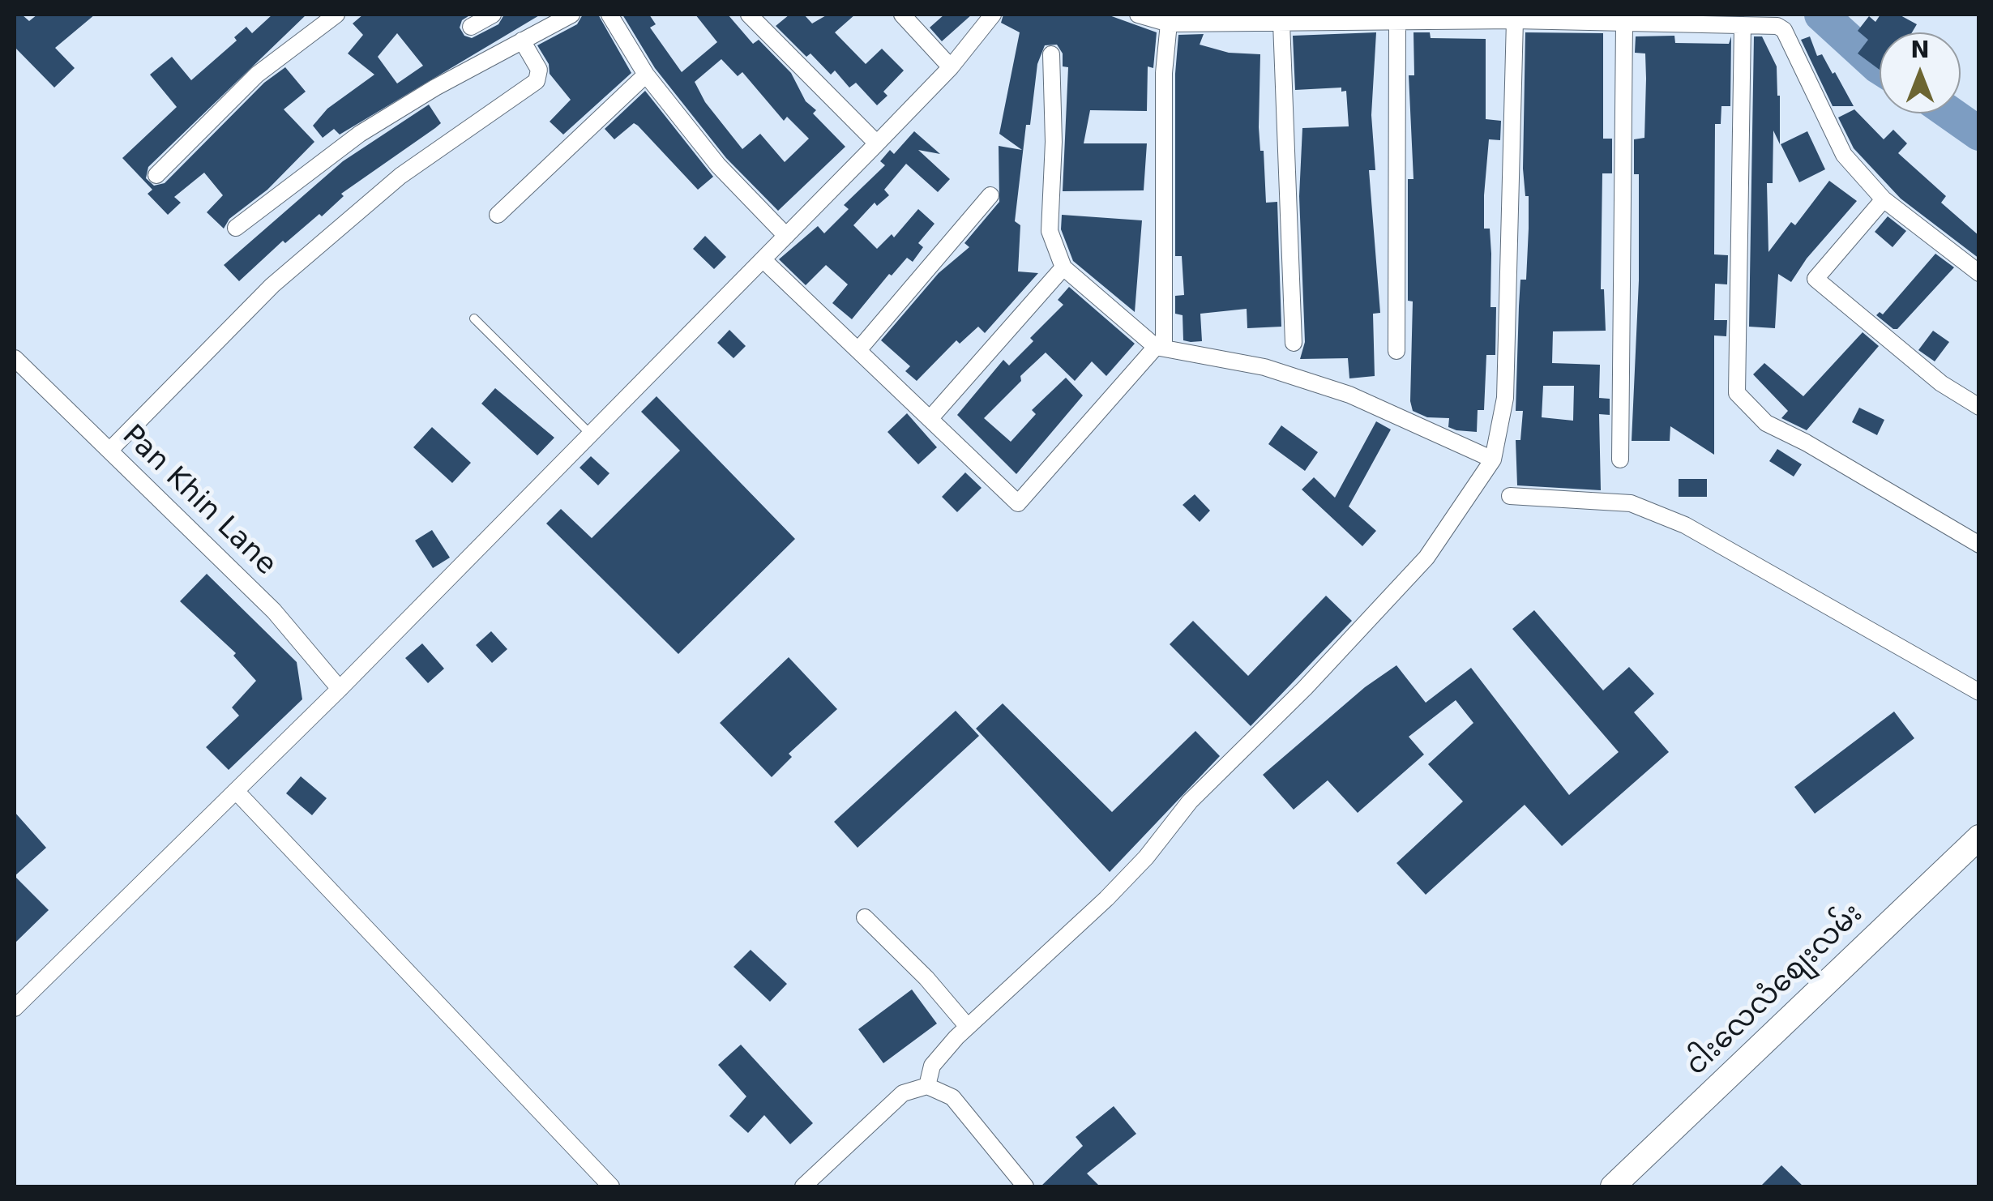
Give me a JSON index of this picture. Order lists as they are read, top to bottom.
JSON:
{
  "streets": {
    "street": ["Pan Khin Lane", "ငါးလေလံစျေးလမ်း"]
  },
  "north": "top"
}
